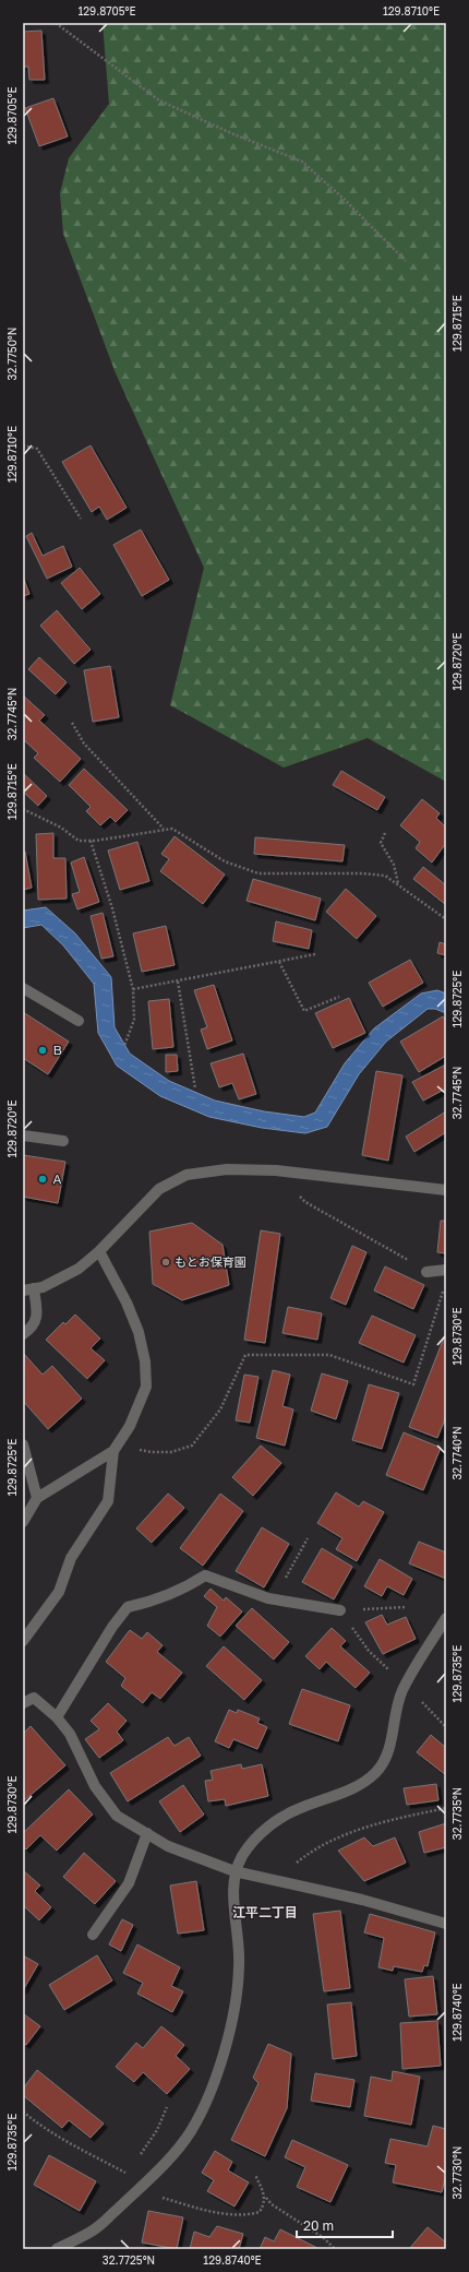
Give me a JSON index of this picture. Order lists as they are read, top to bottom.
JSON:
{
  "districts": ["江平二丁目"],
  "places": ["Ｂ", "Ａ", "もとお保育園"],
  "scale_bar": "20 m",
  "coordinates": [
    "129.8705°E",
    "129.8710°E",
    "129.8715°E",
    "32.7750°N",
    "129.8720°E",
    "32.7745°N",
    "129.8725°E",
    "129.8730°E",
    "32.7740°N",
    "129.8735°E",
    "32.7735°N",
    "129.8740°E",
    "32.7730°N",
    "32.7725°N"
  ]
}
